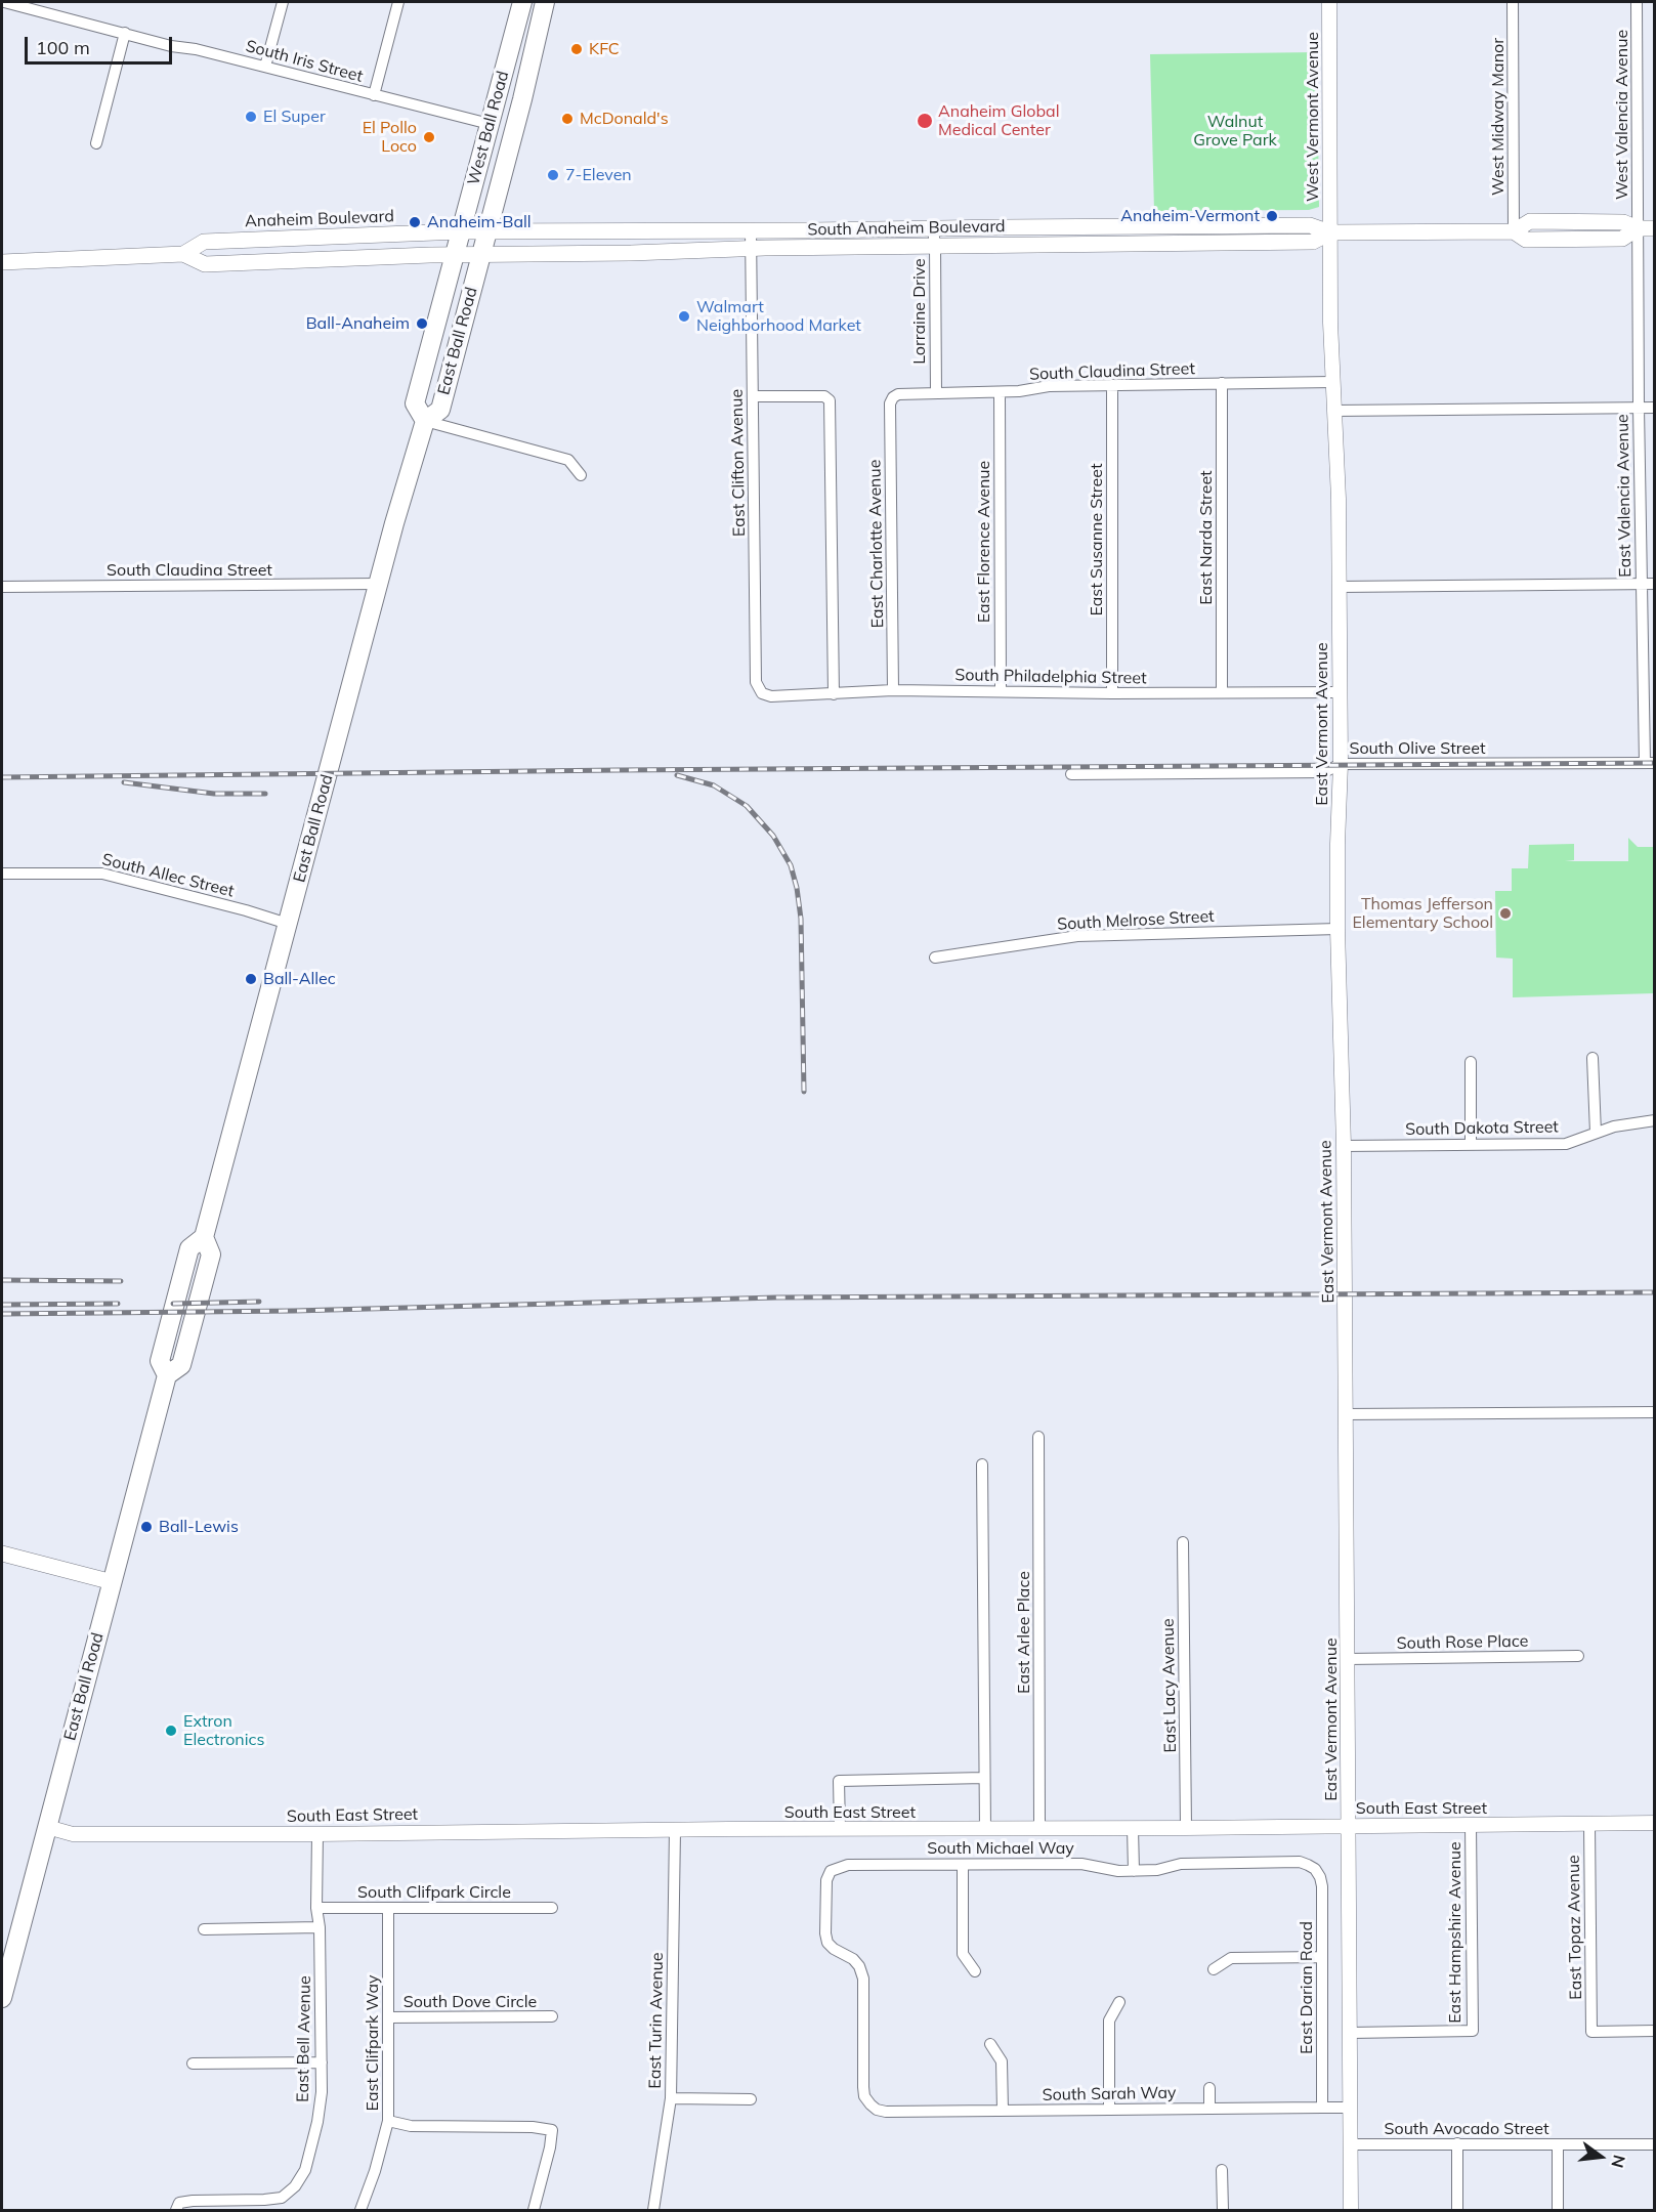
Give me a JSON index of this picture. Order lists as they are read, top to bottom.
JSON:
{
  "streets": {
    "main road": [
      "West Ball Road",
      "Anaheim Boulevard",
      "South Anaheim Boulevard",
      "East Ball Road"
    ],
    "street": [
      "South Iris Street",
      "West Valencia Avenue",
      "West Vermont Avenue",
      "West Midway Manor",
      "Lorraine Drive",
      "South Claudina Street",
      "East Clifton Avenue",
      "East Valencia Avenue",
      "East Narda Street",
      "East Susanne Street",
      "East Florence Avenue",
      "East Charlotte Avenue",
      "South Philadelphia Street",
      "East Vermont Avenue",
      "South Olive Street",
      "South Allec Street",
      "South Melrose Street",
      "South Dakota Street",
      "East Arlee Place",
      "South Rose Place",
      "East Lacy Avenue",
      "South East Street",
      "South Michael Way",
      "South Clifpark Circle",
      "East Topaz Avenue",
      "East Hampshire Avenue",
      "East Darian Road",
      "South Dove Circle",
      "East Turin Avenue",
      "East Bell Avenue",
      "East Clifpark Way",
      "South Sarah Way",
      "South Avocado Street"
    ]
  },
  "crossings": [
    ["South Iris Street", "West Ball Road"],
    ["West Valencia Avenue", "South Anaheim Boulevard"],
    ["West Valencia Avenue", "East Valencia Avenue"],
    ["West Vermont Avenue", "South Anaheim Boulevard"],
    ["West Vermont Avenue", "East Vermont Avenue"],
    ["West Midway Manor", "South Anaheim Boulevard"],
    ["West Ball Road", "Anaheim Boulevard"],
    ["West Ball Road", "South Anaheim Boulevard"],
    ["West Ball Road", "East Ball Road"],
    ["Anaheim Boulevard", "South Anaheim Boulevard"],
    ["Anaheim Boulevard", "East Ball Road"],
    ["South Anaheim Boulevard", "Lorraine Drive"],
    ["South Anaheim Boulevard", "East Ball Road"],
    ["South Anaheim Boulevard", "East Clifton Avenue"],
    ["South Anaheim Boulevard", "East Valencia Avenue"],
    ["South Anaheim Boulevard", "East Vermont Avenue"],
    ["Lorraine Drive", "South Claudina Street"],
    ["East Ball Road", "South Claudina Street"],
    ["East Ball Road", "South Allec Street"],
    ["East Ball Road", "South East Street"],
    ["South Claudina Street", "East Narda Street"],
    ["South Claudina Street", "East Susanne Street"],
    ["South Claudina Street", "East Florence Avenue"],
    ["South Claudina Street", "East Charlotte Avenue"],
    ["South Claudina Street", "East Vermont Avenue"],
    ["East Clifton Avenue", "South Philadelphia Street"],
    ["East Valencia Avenue", "South Olive Street"],
    ["East Narda Street", "South Philadelphia Street"],
    ["East Susanne Street", "South Philadelphia Street"],
    ["East Florence Avenue", "South Philadelphia Street"],
    ["East Charlotte Avenue", "South Philadelphia Street"],
    ["South Philadelphia Street", "East Vermont Avenue"],
    ["East Vermont Avenue", "South Olive Street"],
    ["East Vermont Avenue", "South Melrose Street"],
    ["East Vermont Avenue", "South Dakota Street"],
    ["East Vermont Avenue", "South Rose Place"],
    ["East Vermont Avenue", "South East Street"],
    ["East Vermont Avenue", "East Hampshire Avenue"],
    ["East Vermont Avenue", "South Sarah Way"],
    ["East Vermont Avenue", "South Avocado Street"],
    ["East Arlee Place", "South East Street"],
    ["East Lacy Avenue", "South East Street"],
    ["South East Street", "East Topaz Avenue"],
    ["South East Street", "East Hampshire Avenue"],
    ["South East Street", "East Turin Avenue"],
    ["South East Street", "East Bell Avenue"],
    ["South Michael Way", "East Darian Road"],
    ["South Michael Way", "South Sarah Way"],
    ["South Clifpark Circle", "East Bell Avenue"],
    ["South Clifpark Circle", "East Clifpark Way"],
    ["East Darian Road", "South Sarah Way"],
    ["South Dove Circle", "East Clifpark Way"]
  ],
  "parks": ["Walnut Grove Park"],
  "places": [
    "KFC",
    "El Super",
    "McDonald's",
    "Anaheim Global Medical Center",
    "El Pollo Loco",
    "7-Eleven",
    "Anaheim-Vermont",
    "Anaheim-Ball",
    "Walmart Neighborhood Market",
    "Ball-Anaheim",
    "Thomas Jefferson Elementary School",
    "Ball-Allec",
    "Ball-Lewis",
    "Extron Electronics"
  ],
  "scale_bar": "100 m",
  "north": "right"
}
